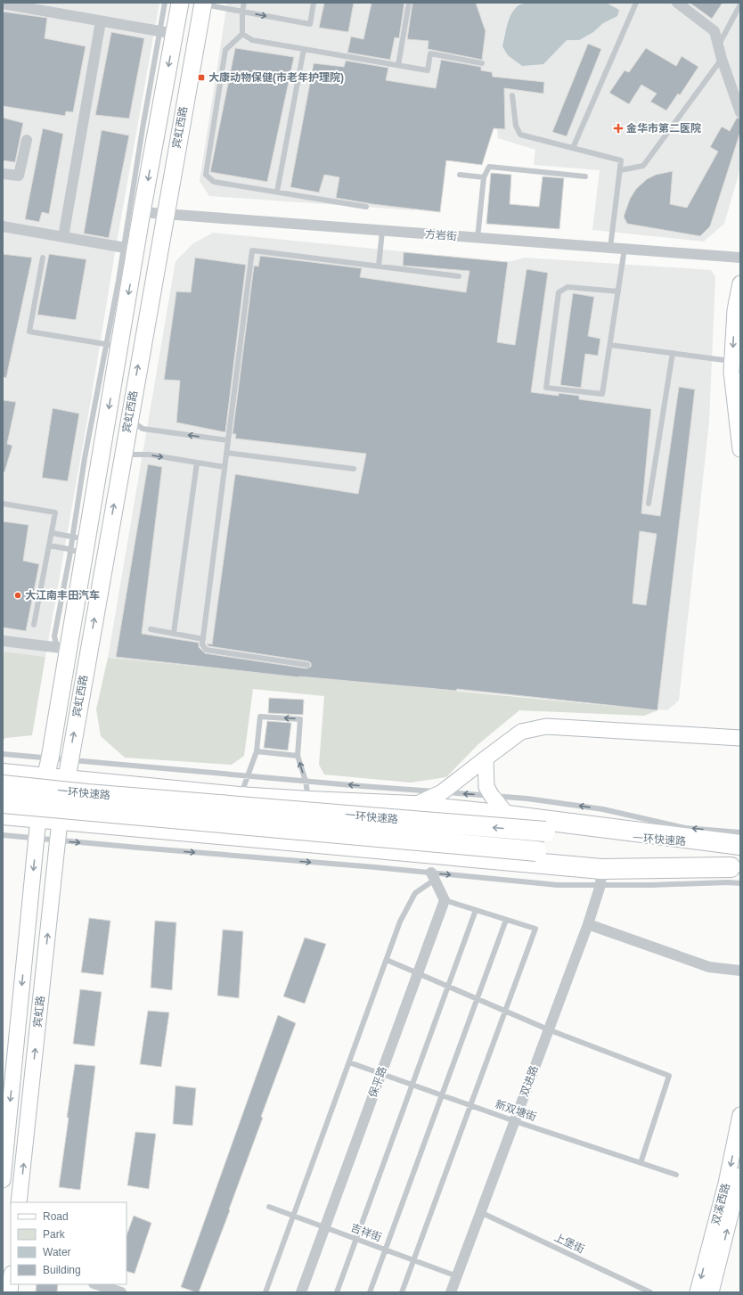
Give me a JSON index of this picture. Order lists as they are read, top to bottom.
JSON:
{
  "streets": {
    "highway": ["一环快速路"],
    "main road": ["宾虹西路", "宾虹路", "双溪西路"],
    "street": ["方岩街", "双进路", "保平路"],
    "lane": ["新双塘街", "吉祥街", "上堡街"]
  },
  "crossings": [
    ["宾虹西路", "方岩街"],
    ["宾虹西路", "宾虹路"],
    ["双进路", "新双塘街"],
    ["双进路", "吉祥街"],
    ["双进路", "上堡街"],
    ["保平路", "新双塘街"],
    ["保平路", "吉祥街"]
  ],
  "places": {
    "transit": ["大康动物保健(市老年护理院)"],
    "health": ["金华市第二医院"],
    "other": ["大江南丰田汽车"]
  },
  "legend": [
    "Road",
    "Park",
    "Water",
    "Building"
  ]
}
